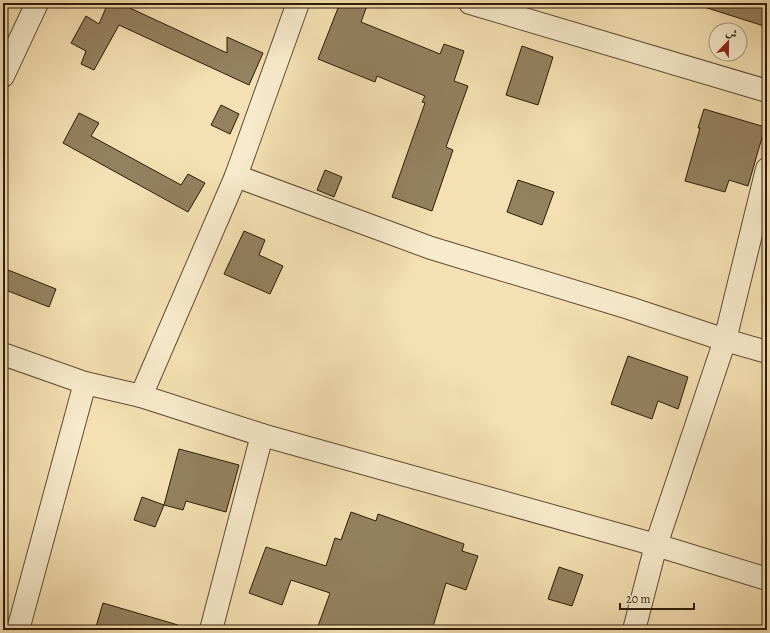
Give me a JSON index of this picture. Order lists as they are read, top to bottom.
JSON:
{
  "scale_bar": "20 m",
  "north": "top"
}
